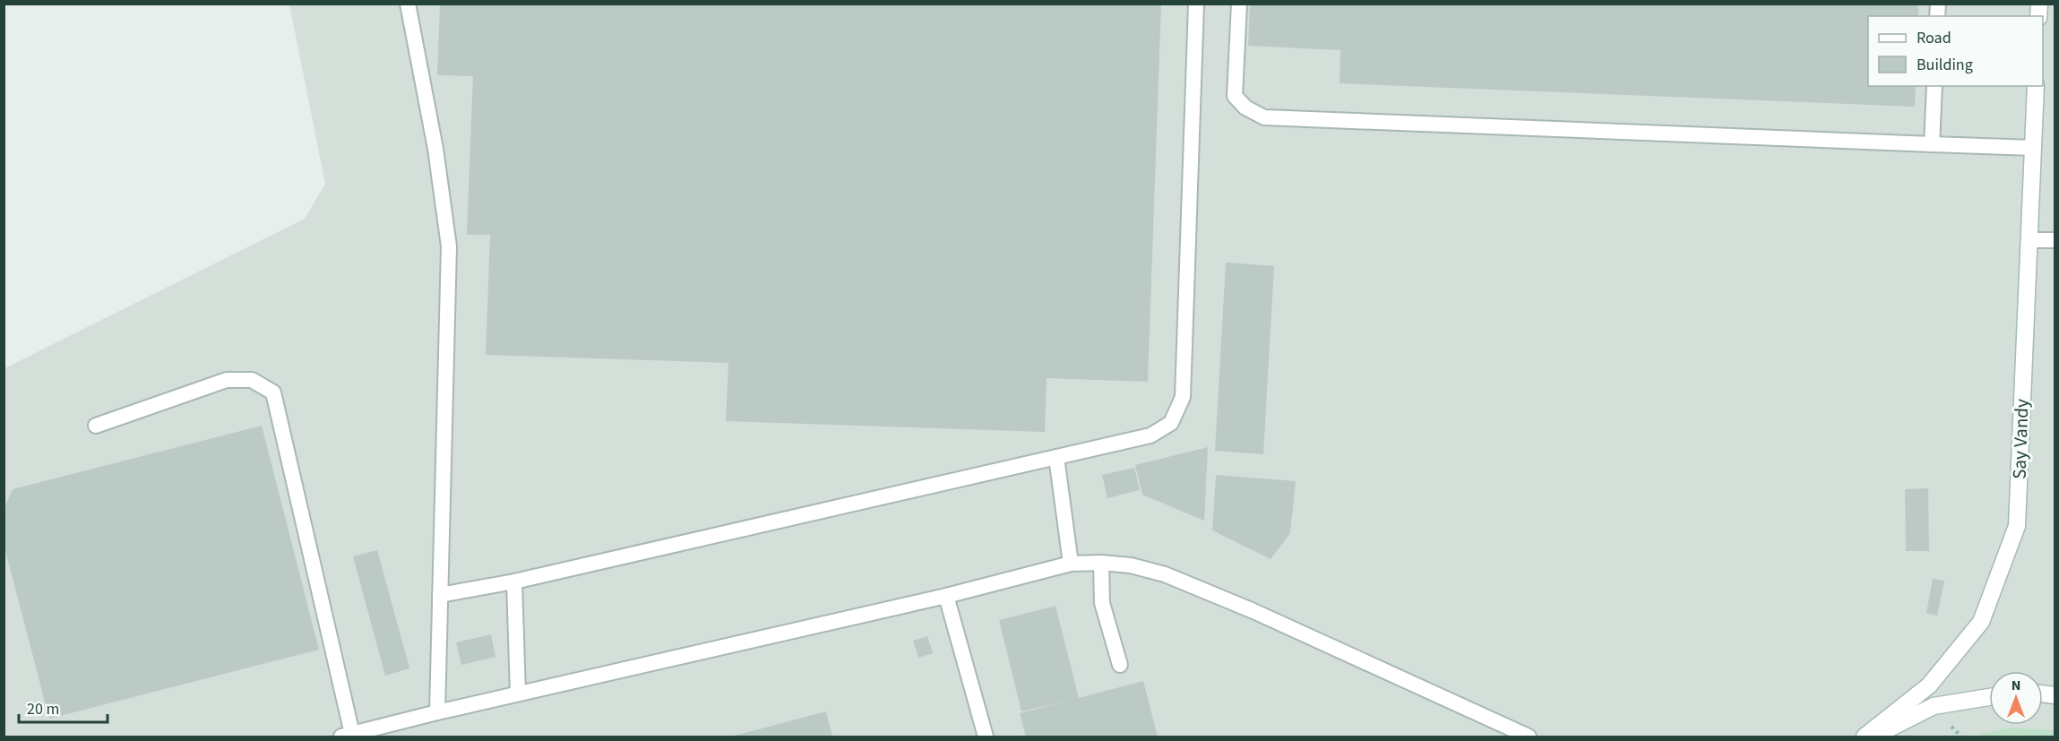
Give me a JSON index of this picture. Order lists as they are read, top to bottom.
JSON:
{
  "streets": {
    "street": ["Say Vandy"]
  },
  "legend": ["Road", "Building"],
  "scale_bar": "20 m",
  "north": "top"
}
